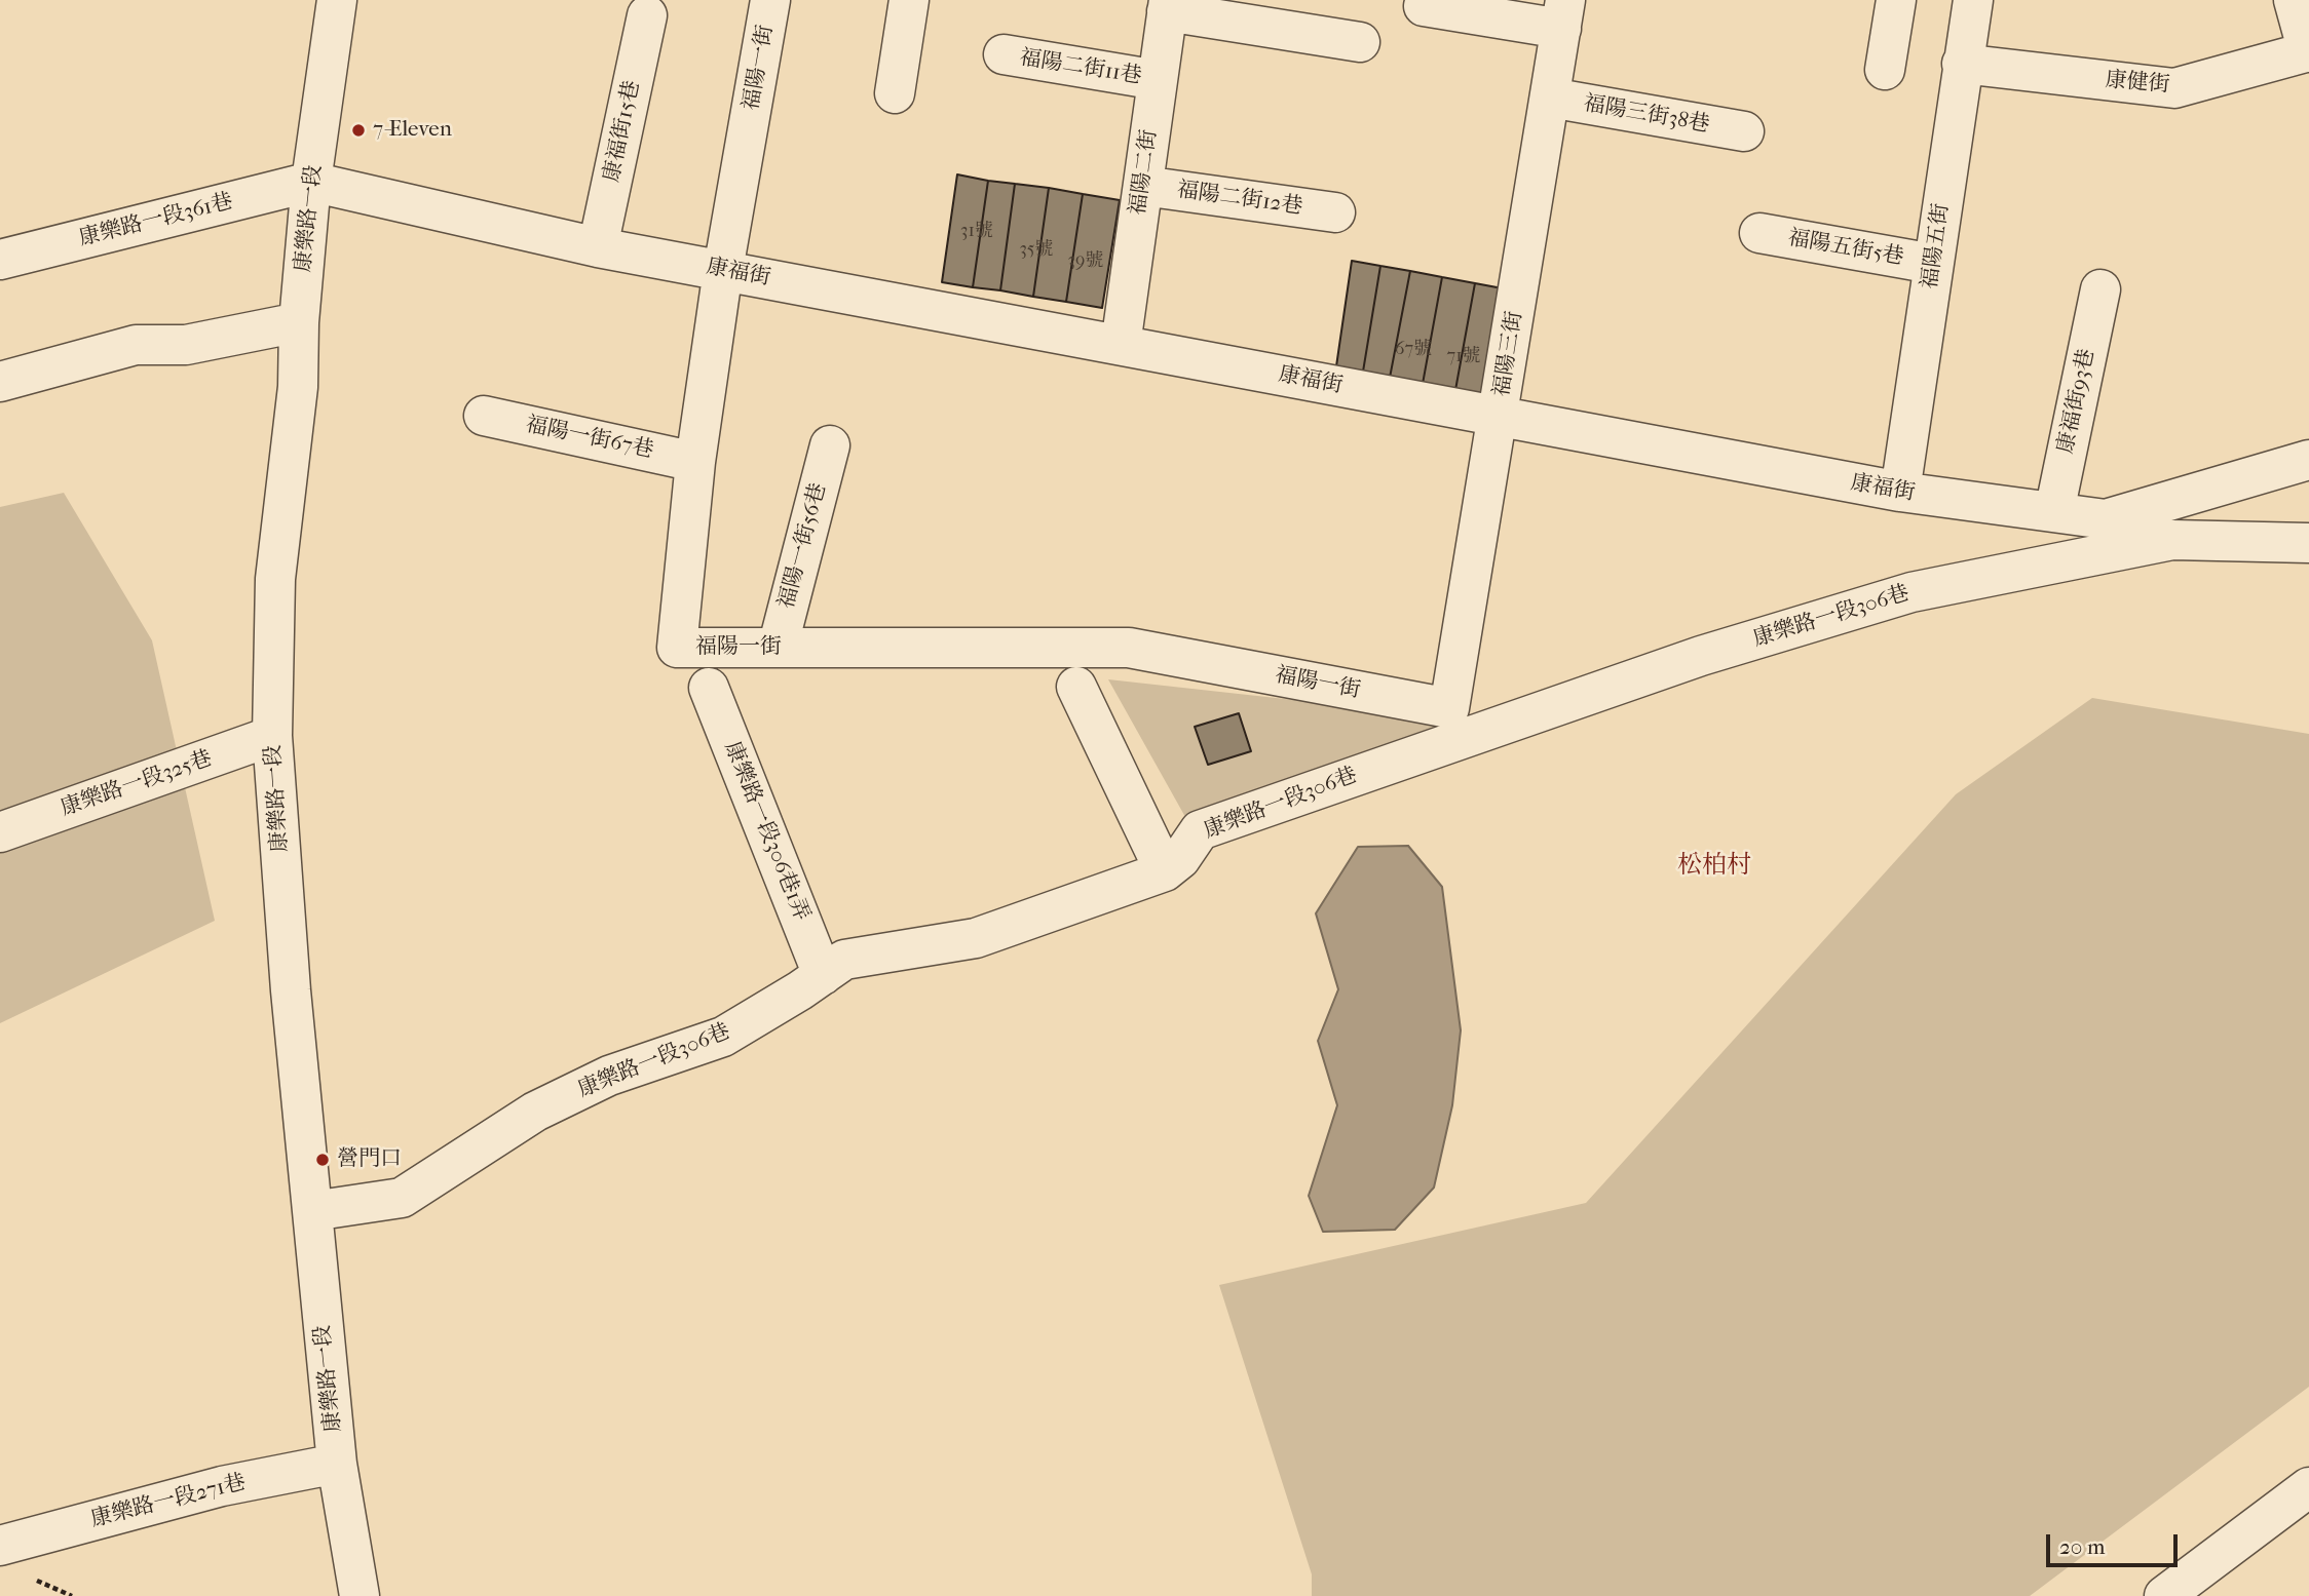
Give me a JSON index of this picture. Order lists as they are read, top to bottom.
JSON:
{
  "streets": {
    "street": [
      "福陽一街",
      "福陽二街11巷",
      "康健街",
      "福陽三街38巷",
      "康福街15巷",
      "福陽二街",
      "福陽二街12巷",
      "康樂路一段",
      "康樂路一段361巷",
      "福陽五街",
      "福陽五街5巷",
      "康福街",
      "福陽三街",
      "康福街93巷",
      "福陽一街67巷",
      "福陽一街56巷",
      "康樂路一段306巷",
      "康樂路一段325巷",
      "康樂路一段306巷1弄",
      "康樂路一段271巷"
    ]
  },
  "crossings": [
    ["福陽一街", "康福街"],
    ["福陽一街", "福陽三街"],
    ["福陽一街", "福陽一街67巷"],
    ["福陽一街", "福陽一街56巷"],
    ["福陽二街11巷", "福陽二街"],
    ["康健街", "福陽五街"],
    ["福陽三街38巷", "福陽三街"],
    ["康福街15巷", "康福街"],
    ["福陽二街", "福陽二街12巷"],
    ["福陽二街", "康福街"],
    ["康樂路一段", "康樂路一段361巷"],
    ["康樂路一段", "康福街"],
    ["康樂路一段", "康樂路一段306巷"],
    ["康樂路一段", "康樂路一段325巷"],
    ["康樂路一段", "康樂路一段271巷"],
    ["康樂路一段361巷", "康福街"],
    ["福陽五街", "福陽五街5巷"],
    ["福陽五街", "康福街"],
    ["康福街", "福陽三街"],
    ["康福街", "康福街93巷"],
    ["康樂路一段306巷", "康樂路一段306巷1弄"]
  ],
  "districts": ["松柏村"],
  "places": ["7-Eleven", "營門口"],
  "house_numbers": [
    "31號",
    "35號",
    "39號",
    "67號",
    "71號"
  ],
  "scale_bar": "20 m"
}
